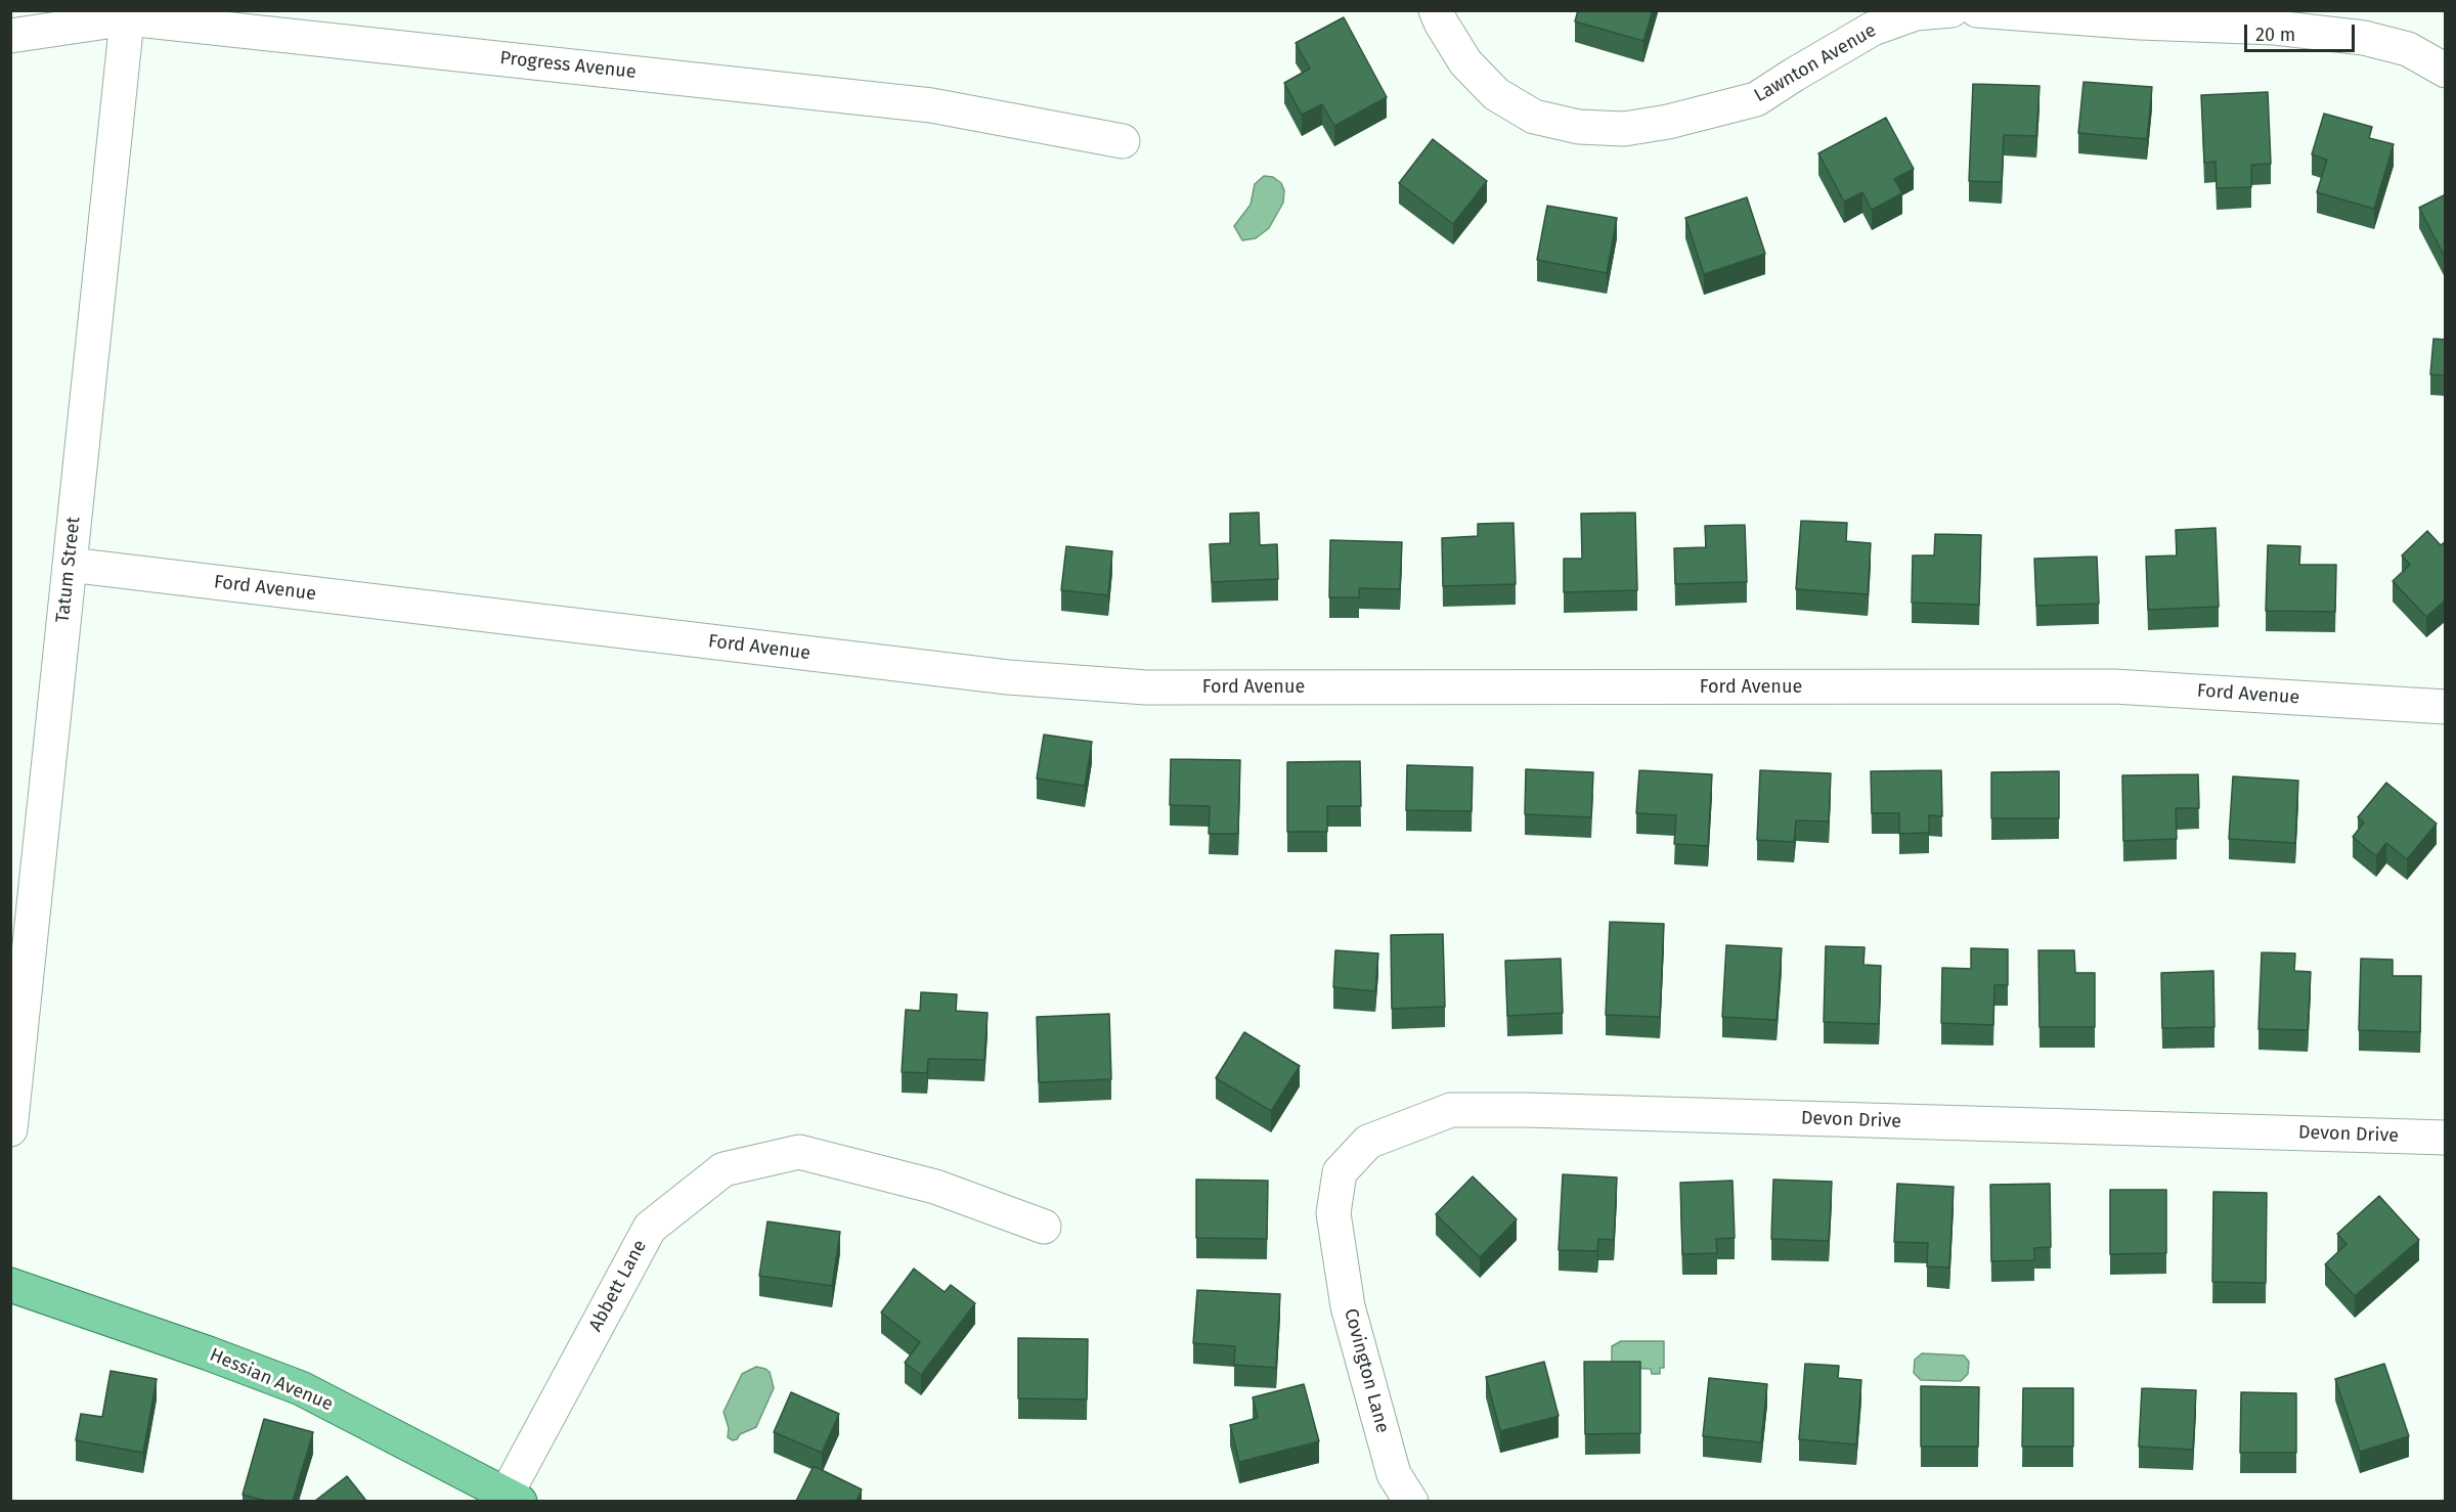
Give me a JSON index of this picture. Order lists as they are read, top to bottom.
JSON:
{
  "streets": {
    "main road": ["Hessian Avenue"],
    "street": [
      "Lawnton Avenue",
      "Progress Avenue",
      "Tatum Street",
      "Ford Avenue",
      "Devon Drive",
      "Abbett Lane",
      "Covington Lane"
    ]
  },
  "crossings": [
    ["Progress Avenue", "Tatum Street"],
    ["Tatum Street", "Ford Avenue"],
    ["Devon Drive", "Covington Lane"],
    ["Abbett Lane", "Hessian Avenue"]
  ],
  "scale_bar": "20 m"
}
